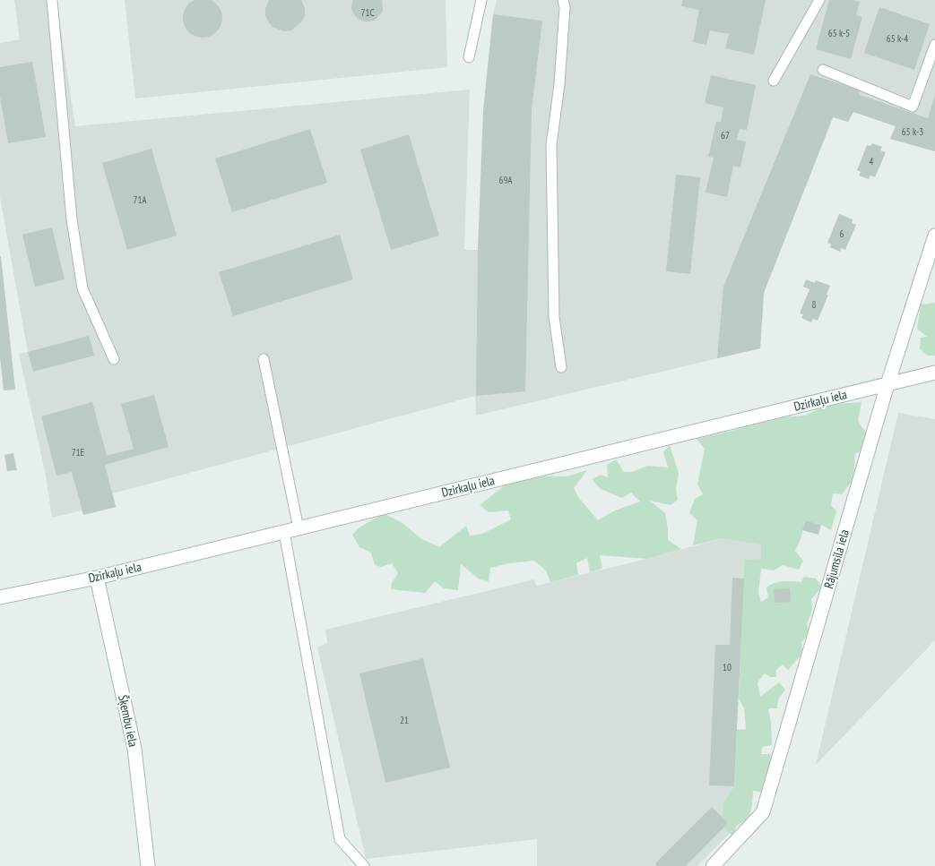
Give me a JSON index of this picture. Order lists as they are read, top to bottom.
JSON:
{
  "streets": {
    "street": ["Dzirkaļu iela", "Rājumsila iela", "Šķembu iela"]
  },
  "crossings": [
    ["Dzirkaļu iela", "Rājumsila iela"],
    ["Dzirkaļu iela", "Šķembu iela"]
  ],
  "house_numbers": [
    "71C",
    "65 k-5",
    "65 k-4",
    "65 k-3",
    "67",
    "4",
    "69A",
    "71A",
    "6",
    "8",
    "71E",
    "10",
    "21"
  ]
}
